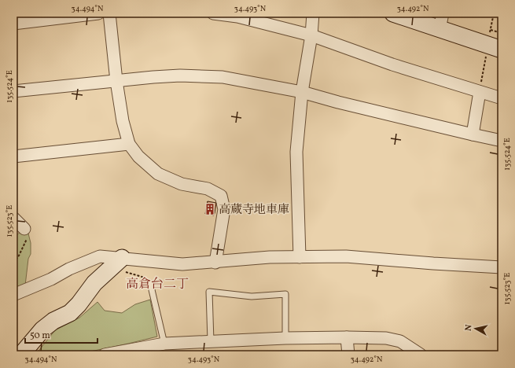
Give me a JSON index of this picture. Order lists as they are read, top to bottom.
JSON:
{
  "districts": ["高倉台二丁"],
  "places": {
    "building": ["高蔵寺地車庫"]
  },
  "scale_bar": "50 m",
  "north": "left",
  "coordinates": [
    "34.494°N",
    "34.493°N",
    "34.492°N",
    "135.524°E",
    "135.523°E"
  ]
}
